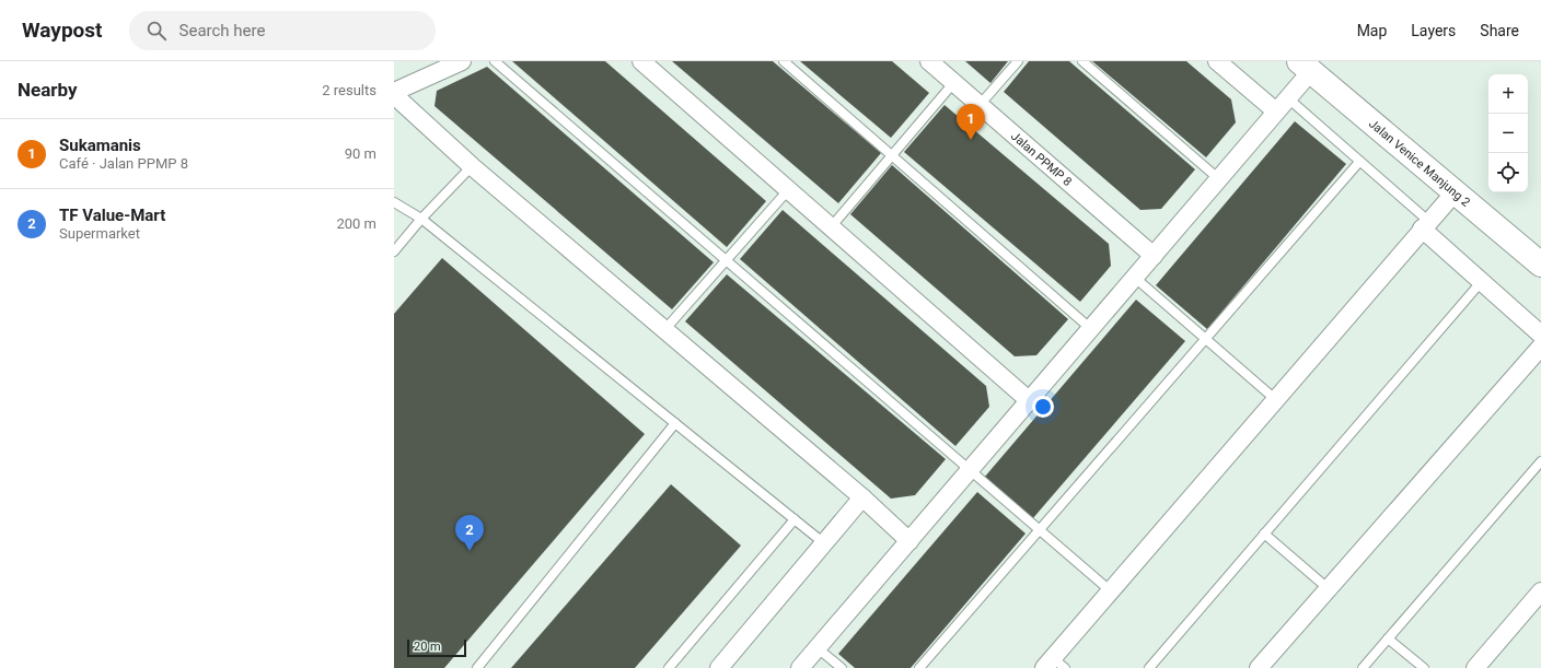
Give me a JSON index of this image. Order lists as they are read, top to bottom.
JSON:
{
  "streets": {
    "street": ["Jalan PPMP 8", "Jalan Venice Manjung 2"]
  },
  "scale_bar": "20 m",
  "page": {
    "header": "Waypost",
    "search": "Search here",
    "nav": ["Map", "Layers", "Share"],
    "heading": ["Nearby", "2 results"],
    "map_buttons": ["+", "−"],
    "pins": ["1", "2"],
    "list": [
      {
        "mark": "1",
        "name": "Sukamanis",
        "note": "Café · Jalan PPMP 8",
        "value": "90 m"
      },
      {
        "mark": "2",
        "name": "TF Value-Mart",
        "note": "Supermarket",
        "value": "200 m"
      }
    ],
    "scale": "20 m"
  }
}
